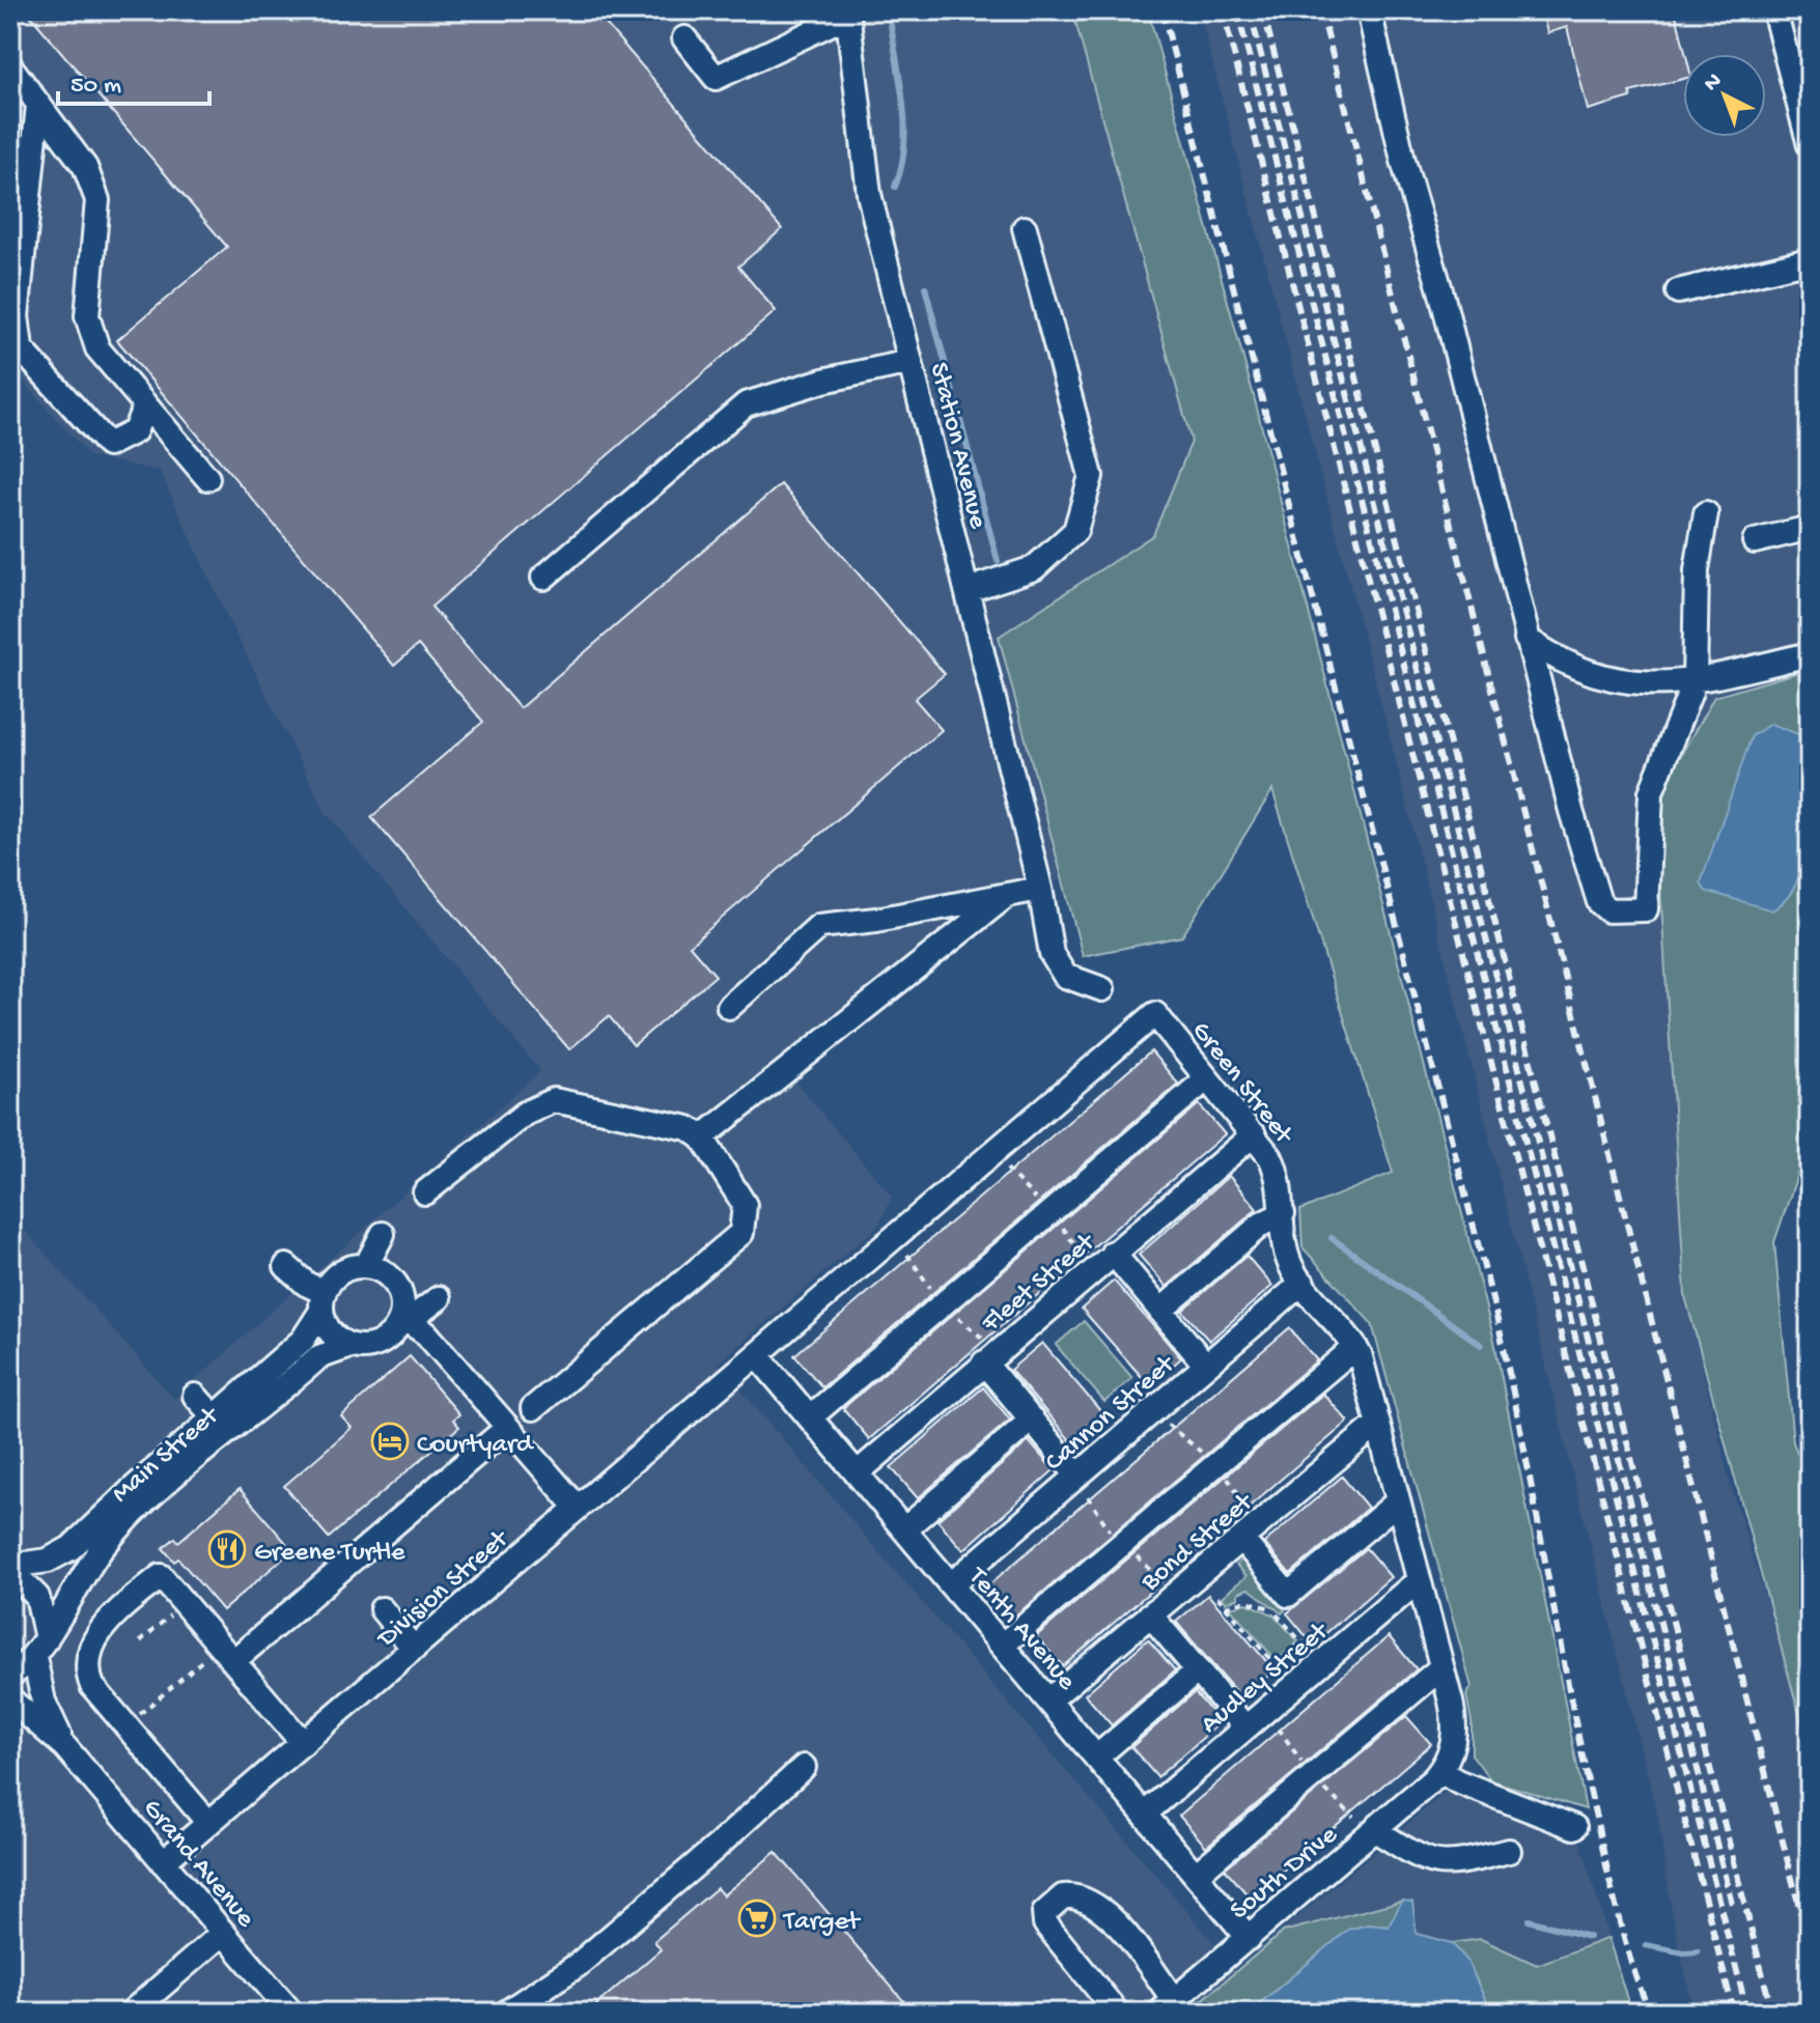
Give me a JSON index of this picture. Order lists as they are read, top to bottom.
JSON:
{
  "streets": {
    "street": [
      "Station Avenue",
      "Green Street",
      "Fleet Street",
      "Cannon Street",
      "Main Street",
      "Bond Street",
      "Division Street",
      "Tenth Avenue",
      "Audley Street",
      "Grand Avenue",
      "South Drive"
    ]
  },
  "crossings": [
    ["Green Street", "Fleet Street"],
    ["Green Street", "Cannon Street"],
    ["Green Street", "Bond Street"],
    ["Green Street", "Division Street"],
    ["Green Street", "Tenth Avenue"],
    ["Green Street", "Audley Street"],
    ["Green Street", "South Drive"],
    ["Fleet Street", "Tenth Avenue"],
    ["Cannon Street", "Tenth Avenue"],
    ["Main Street", "Grand Avenue"],
    ["Bond Street", "Tenth Avenue"],
    ["Division Street", "Tenth Avenue"],
    ["Division Street", "Grand Avenue"],
    ["Tenth Avenue", "Audley Street"],
    ["Tenth Avenue", "South Drive"]
  ],
  "places": {
    "hotel": ["Courtyard"],
    "restaurant": ["Greene Turtle"],
    "supermarket": ["Target"]
  },
  "scale_bar": "50 m",
  "north": "top left"
}
